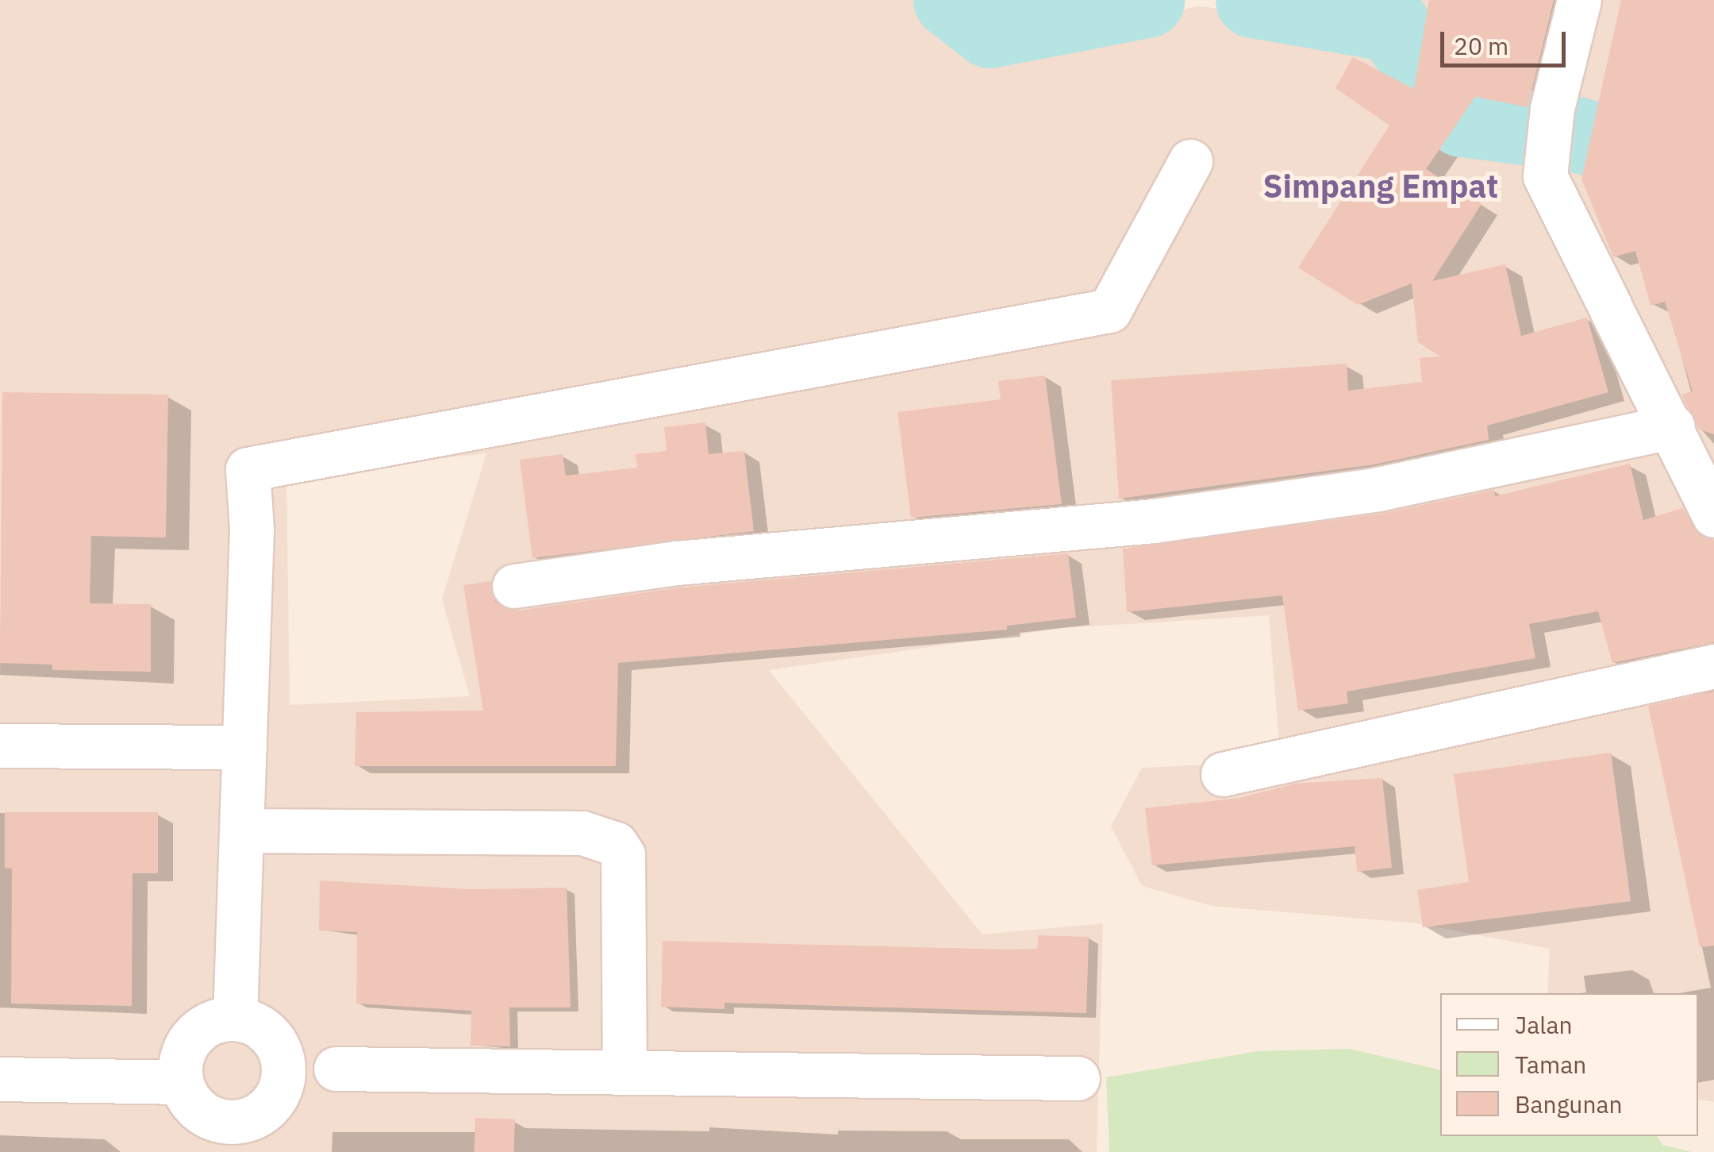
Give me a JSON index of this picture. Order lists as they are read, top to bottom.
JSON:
{
  "districts": ["Simpang Empat"],
  "legend": ["Jalan", "Taman", "Bangunan"],
  "scale_bar": "20 m"
}
